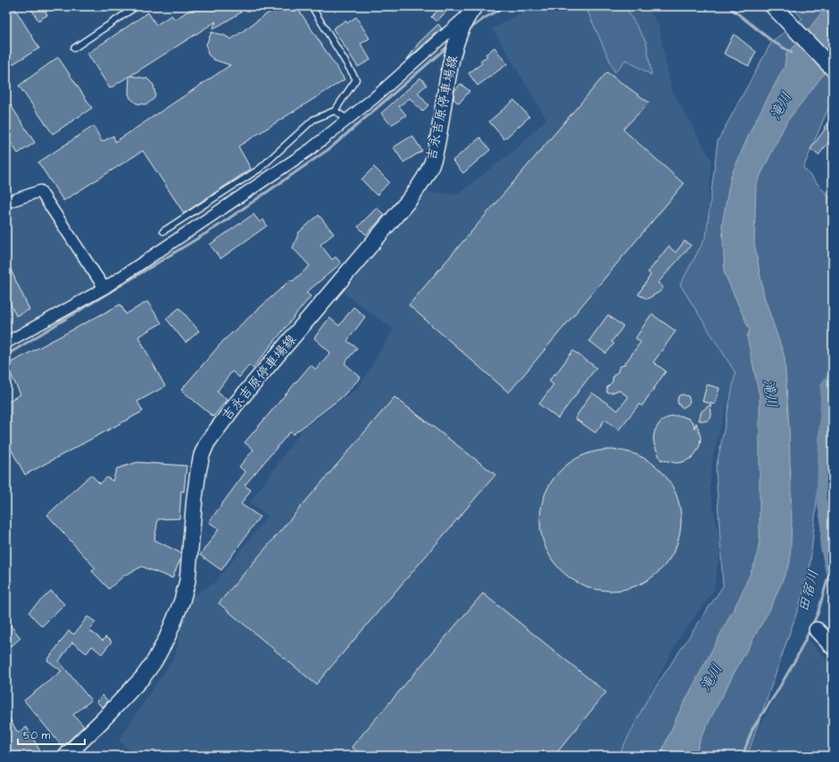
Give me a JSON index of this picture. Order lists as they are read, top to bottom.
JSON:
{
  "streets": {
    "main road": ["吉永吉原停車場線"]
  },
  "water": ["滝川", "田宿川"],
  "scale_bar": "50 m"
}
